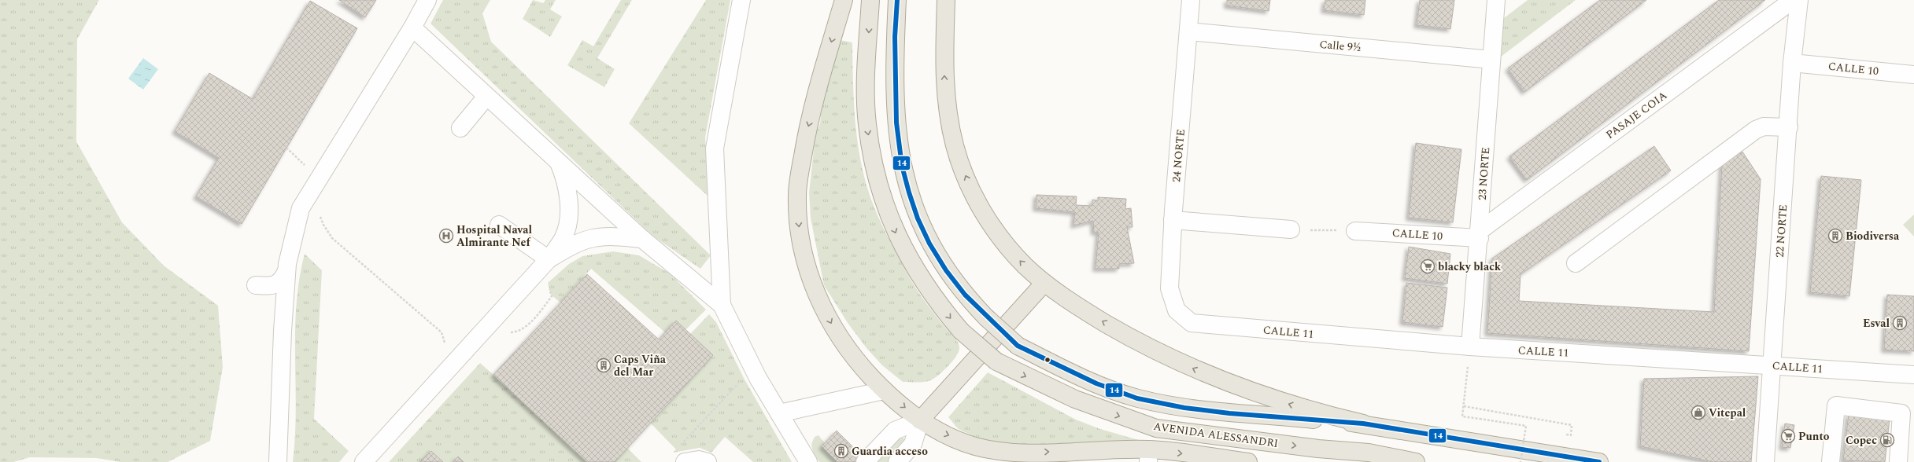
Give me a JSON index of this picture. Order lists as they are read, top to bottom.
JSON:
{
  "streets": {
    "main road": ["AVENIDA ALESSANDRI"],
    "street": [
      "Calle 9½",
      "CALLE 10",
      "PASAJE COIA",
      "24 NORTE",
      "23 NORTE",
      "22 NORTE",
      "CALLE 11"
    ]
  },
  "crossings": [
    ["Calle 9½", "24 NORTE"],
    ["Calle 9½", "23 NORTE"],
    ["CALLE 10", "PASAJE COIA"],
    ["CALLE 10", "23 NORTE"],
    ["CALLE 10", "22 NORTE"],
    ["PASAJE COIA", "23 NORTE"],
    ["24 NORTE", "CALLE 11"],
    ["23 NORTE", "CALLE 11"],
    ["22 NORTE", "CALLE 11"]
  ],
  "places": {
    "hospital": ["Hospital Naval Almirante Nef"],
    "building": [
      "Biodiversa",
      "Esval",
      "Caps Viña del Mar",
      "Guardia acceso"
    ],
    "supermarket": ["blacky black", "Punto"],
    "shop": ["Vitepal"],
    "fuel station": ["Copec"]
  },
  "lines": ["transit line 14"]
}
